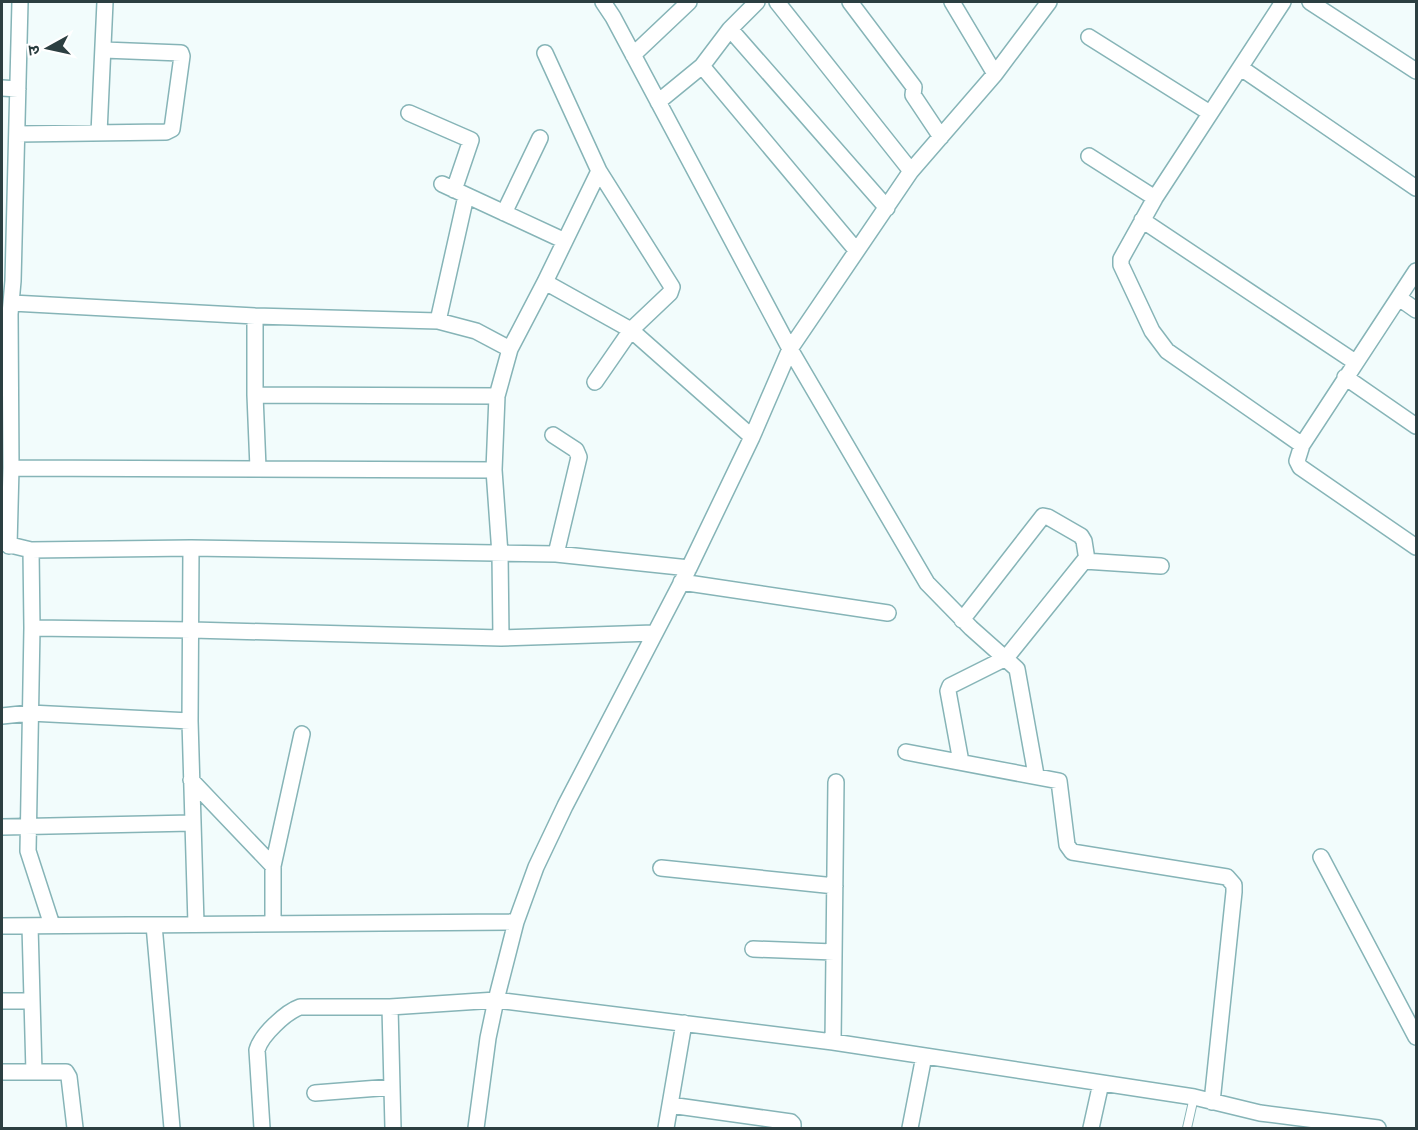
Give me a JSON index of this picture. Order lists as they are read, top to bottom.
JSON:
{
  "north": "left"
}
